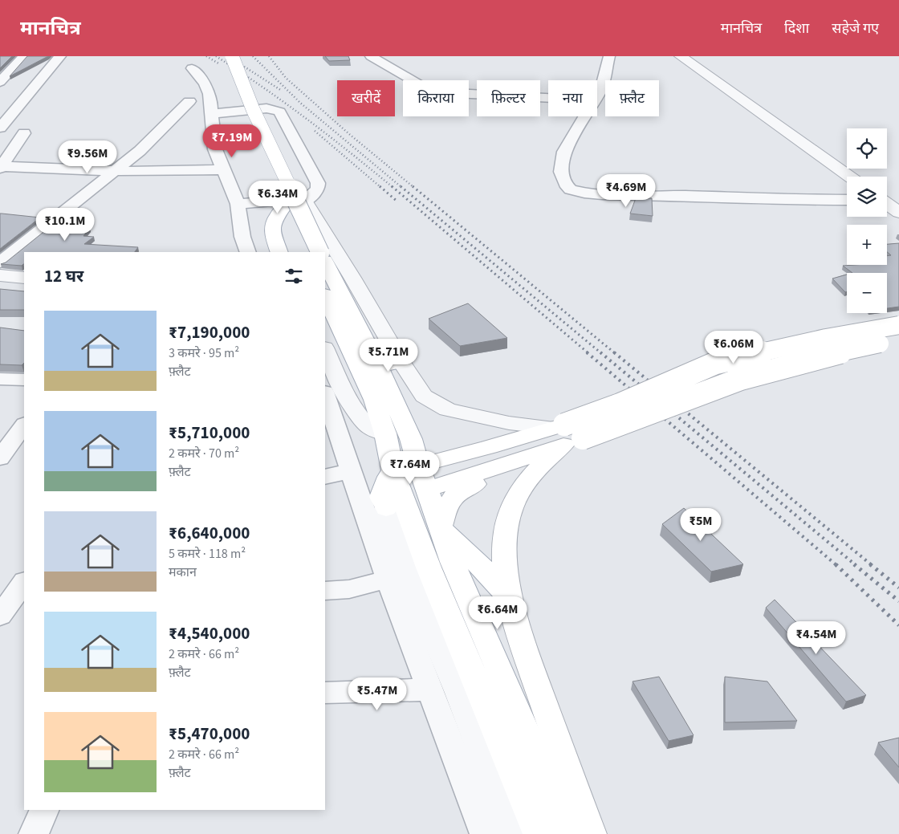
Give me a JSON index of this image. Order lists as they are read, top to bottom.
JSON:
{
  "page": {
    "header": "मानचित्र",
    "nav": ["मानचित्र", "दिशा", "सहेजे गए"],
    "chip": [
      "खरीदें",
      "किराया",
      "फ़िल्टर",
      "नया",
      "फ़्लैट"
    ],
    "price": [
      "₹7.19M",
      "₹9.56M",
      "₹4.69M",
      "₹6.34M",
      "₹10.1M",
      "₹6.06M",
      "₹5.71M",
      "₹7.64M",
      "₹5M",
      "₹6.64M",
      "₹4.54M",
      "₹5.47M"
    ],
    "map_buttons": ["+", "−"],
    "heading": "12 घर",
    "list": [
      {
        "name": "₹7,190,000",
        "note": "3 कमरे · 95 m² · फ़्लैट"
      },
      {
        "name": "₹5,710,000",
        "note": "2 कमरे · 70 m² · फ़्लैट"
      },
      {
        "name": "₹6,640,000",
        "note": "5 कमरे · 118 m² · मकान"
      },
      {
        "name": "₹4,540,000",
        "note": "2 कमरे · 66 m² · फ़्लैट"
      },
      {
        "name": "₹5,470,000",
        "note": "2 कमरे · 66 m² · फ़्लैट"
      }
    ]
  }
}
